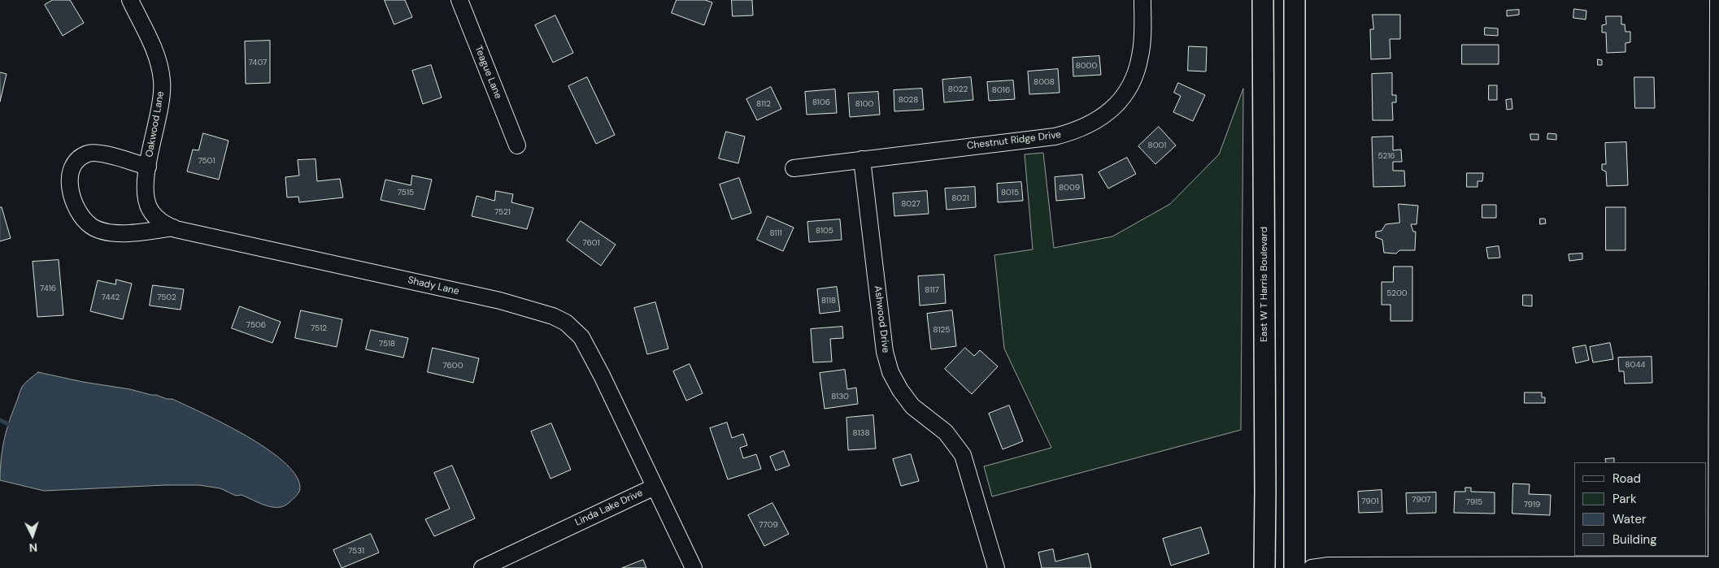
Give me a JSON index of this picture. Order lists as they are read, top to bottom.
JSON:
{
  "streets": {
    "main road": ["East W T Harris Boulevard"],
    "street": [
      "Teague Lane",
      "Oakwood Lane",
      "Chestnut Ridge Drive",
      "Shady Lane",
      "Ashwood Drive",
      "Linda Lake Drive"
    ]
  },
  "crossings": [
    ["Oakwood Lane", "Shady Lane"],
    ["Chestnut Ridge Drive", "Ashwood Drive"],
    ["Shady Lane", "Linda Lake Drive"]
  ],
  "house_numbers": [
    "7407",
    "8000",
    "8008",
    "8022",
    "8016",
    "8028",
    "8106",
    "8112",
    "8100",
    "8001",
    "5216",
    "7501",
    "8009",
    "7515",
    "8015",
    "8021",
    "8027",
    "7521",
    "8105",
    "8111",
    "7601",
    "7416",
    "8117",
    "5200",
    "7442",
    "7502",
    "8118",
    "7506",
    "7512",
    "8125",
    "7518",
    "8044",
    "7600",
    "8130",
    "8138",
    "7907",
    "7901",
    "7915",
    "7919",
    "7709",
    "7531"
  ],
  "legend": [
    "Road",
    "Park",
    "Water",
    "Building"
  ],
  "north": "bottom"
}
